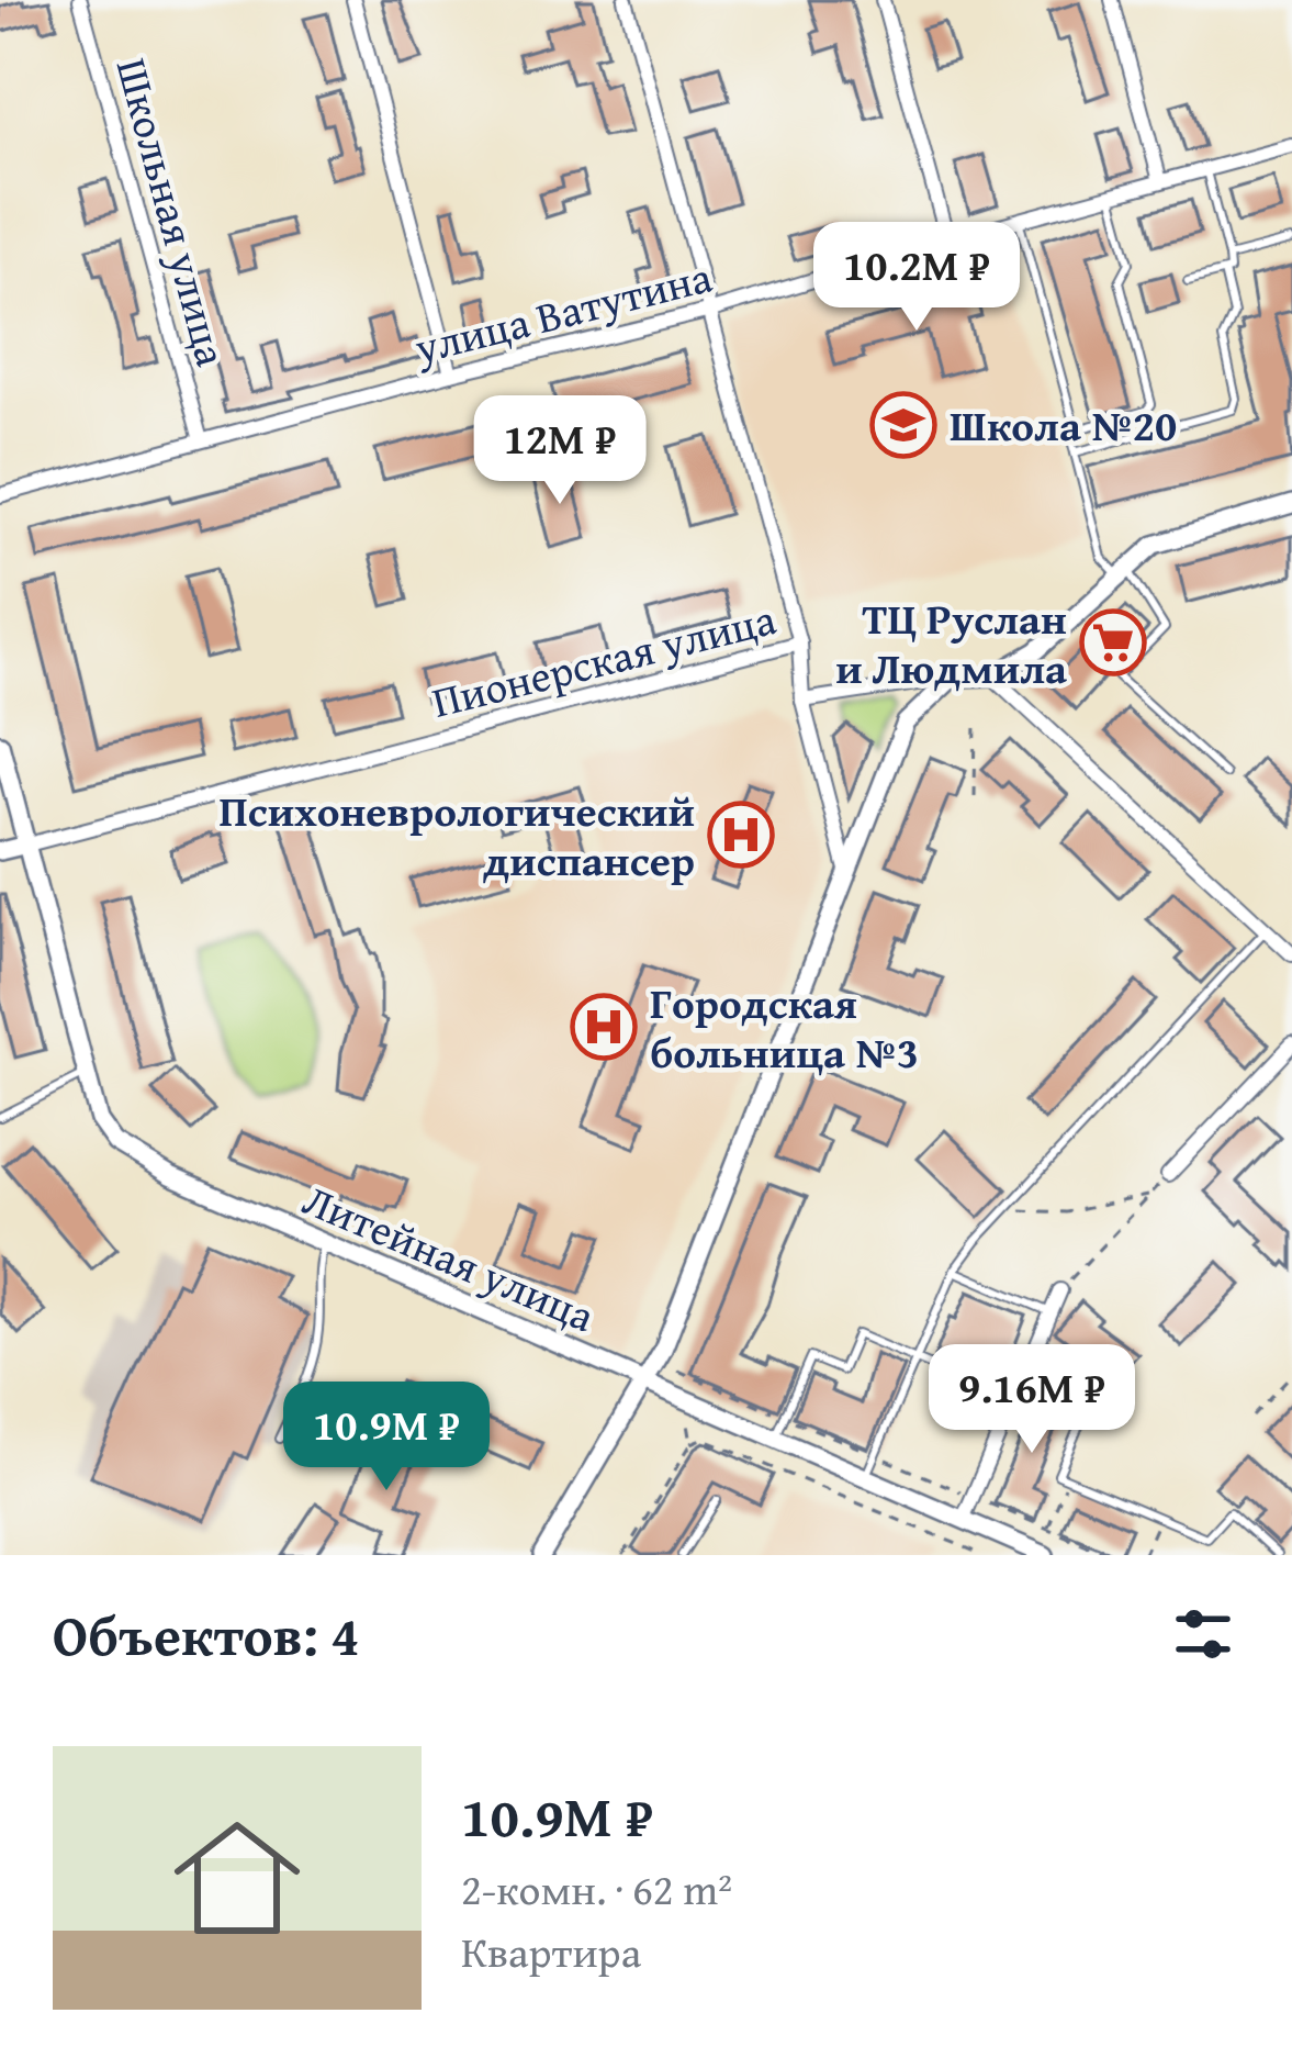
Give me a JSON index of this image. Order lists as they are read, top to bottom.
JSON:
{
  "streets": {
    "street": [
      "Школьная улица",
      "улица Ватутина",
      "Пионерская улица",
      "Литейная улица"
    ]
  },
  "crossings": [
    ["Школьная улица", "улица Ватутина"],
    ["Пионерская улица", "Литейная улица"]
  ],
  "places": {
    "school or university": ["Школа №20"],
    "supermarket": ["ТЦ Руслан и Людмила"],
    "hospital": ["Психоневрологический диспансер", "Городская больница №3"]
  },
  "page": {
    "price": [
      "10.2M ₽",
      "12M ₽",
      "9.16M ₽",
      "10.9M ₽"
    ],
    "heading": "Объектов: 4",
    "list": [
      {
        "name": "10.9M ₽",
        "note": "2-комн. · 62 m² · Квартира"
      }
    ]
  }
}
